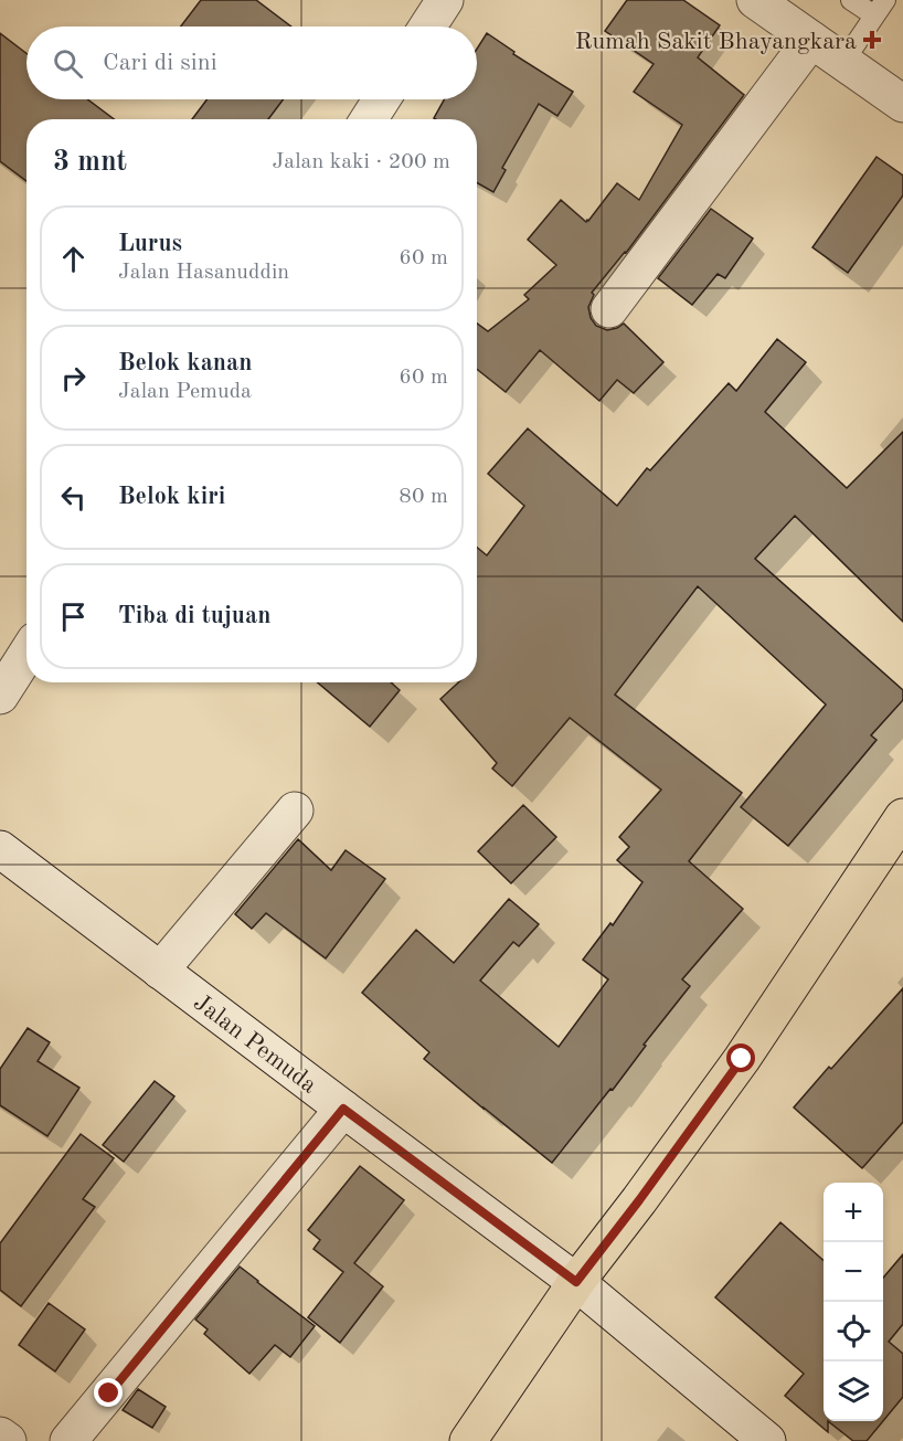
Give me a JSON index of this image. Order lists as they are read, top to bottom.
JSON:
{
  "streets": {
    "street": ["Jalan Pemuda"]
  },
  "places": {
    "health": ["Rumah Sakit Bhayangkara"]
  },
  "page": {
    "search": "Cari di sini",
    "heading": ["3 mnt", "Jalan kaki · 200 m"],
    "list": [
      ["Lurus", "Jalan Hasanuddin", "60 m"],
      ["Belok kanan", "Jalan Pemuda", "60 m"],
      ["Belok kiri", "80 m"],
      "Tiba di tujuan"
    ],
    "map_buttons": ["+", "−"]
  }
}
